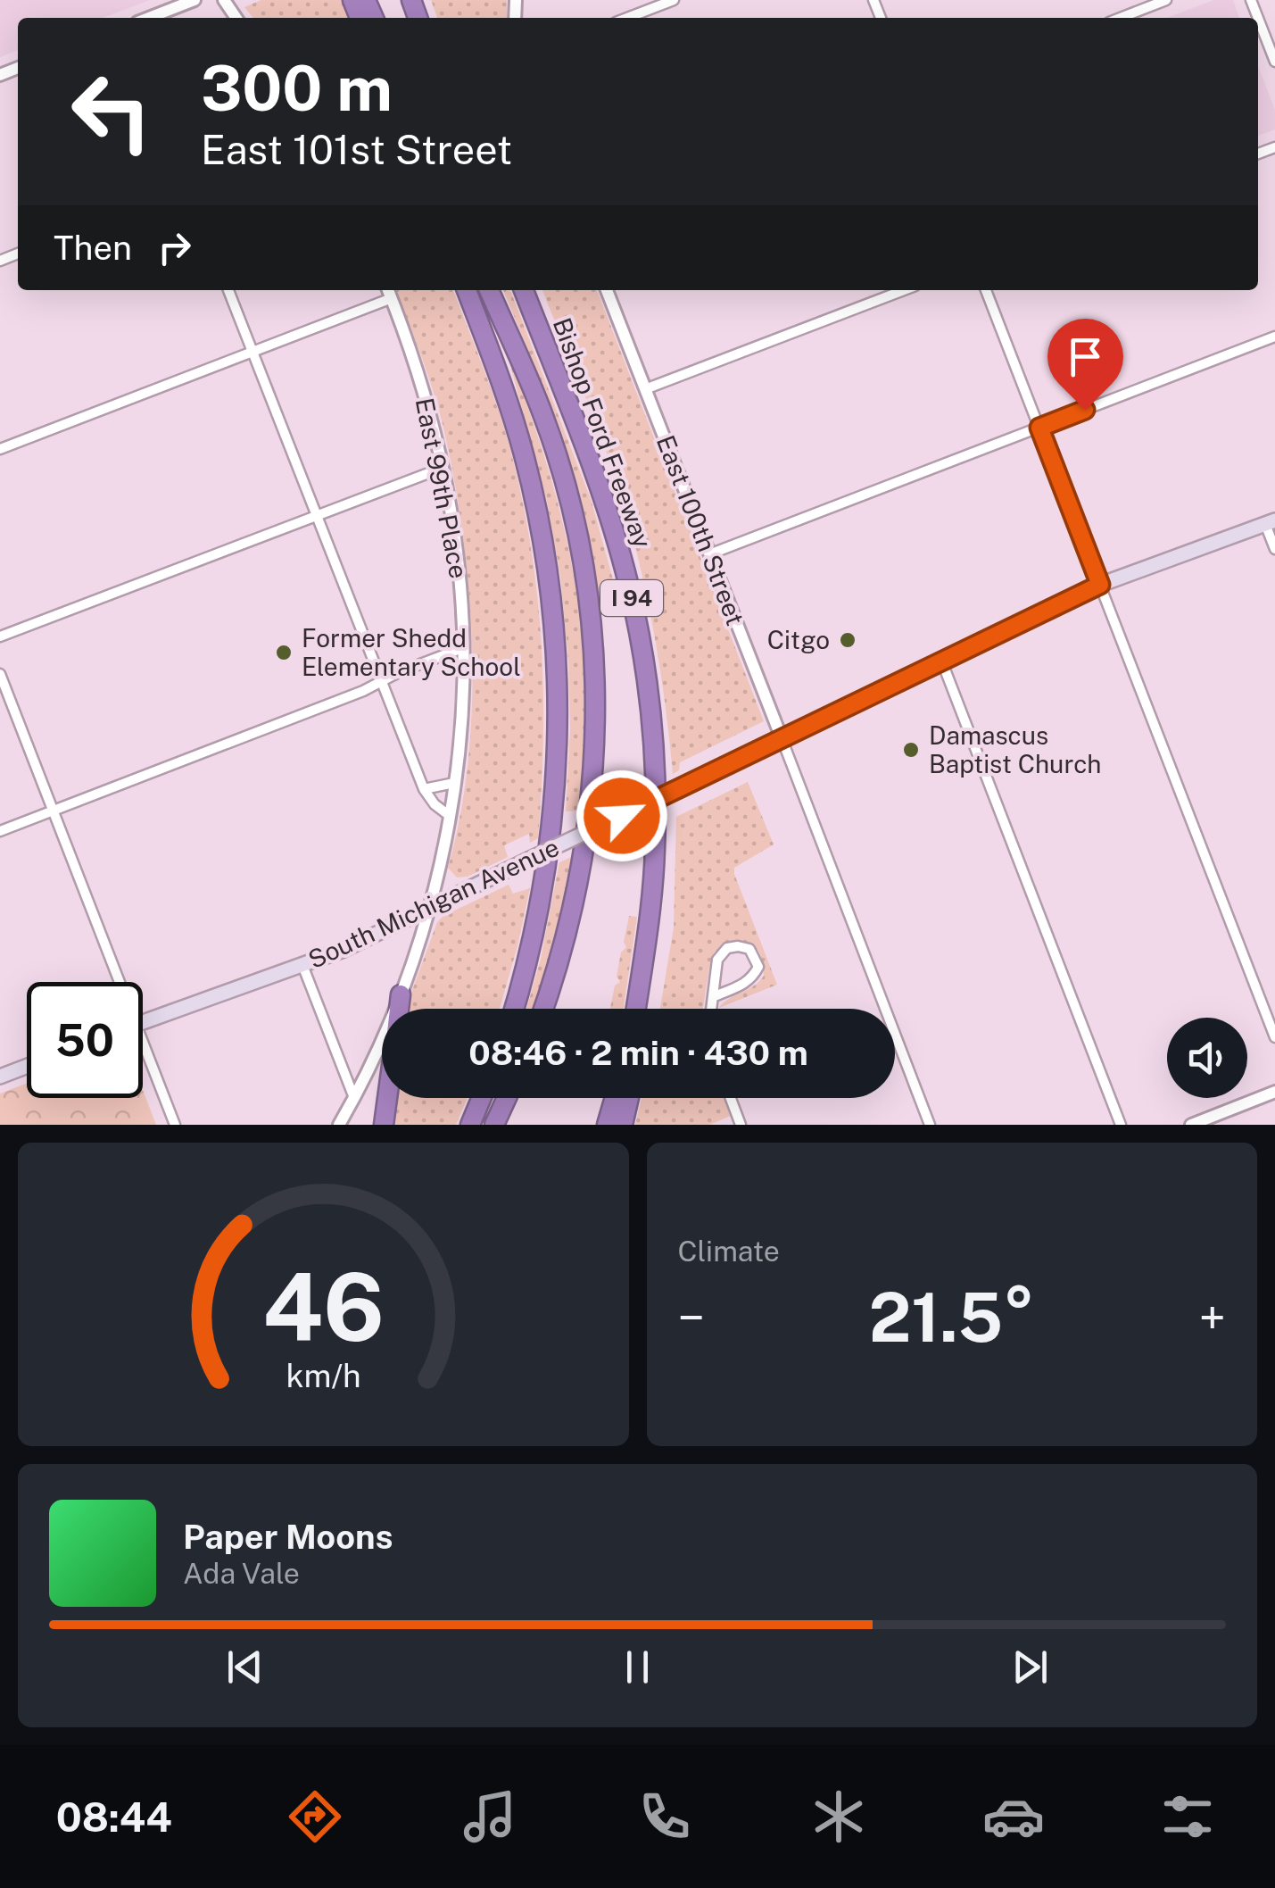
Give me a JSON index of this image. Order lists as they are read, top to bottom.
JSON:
{
  "streets": {
    "highway": ["Bishop Ford Freeway", "I 94"],
    "main road": ["South Michigan Avenue"],
    "street": ["East 99th Place", "East 100th Street"]
  },
  "crossings": [
    ["East 99th Place", "South Michigan Avenue"],
    ["East 100th Street", "South Michigan Avenue"]
  ],
  "places": ["Citgo", "Former Shedd Elementary School", "Damascus Baptist Church"],
  "page": {
    "turn": ["300 m", "East 101st Street"],
    "then": "Then",
    "limit": "50",
    "trip": "08:46 · 2 min · 430 m",
    "tile": "Climate",
    "heat": ["−", "21.5°", "+"],
    "song": ["Paper Moons", "Ada Vale"],
    "tabs": "08:44",
    "gauge": ["46", "km/h"]
  }
}
